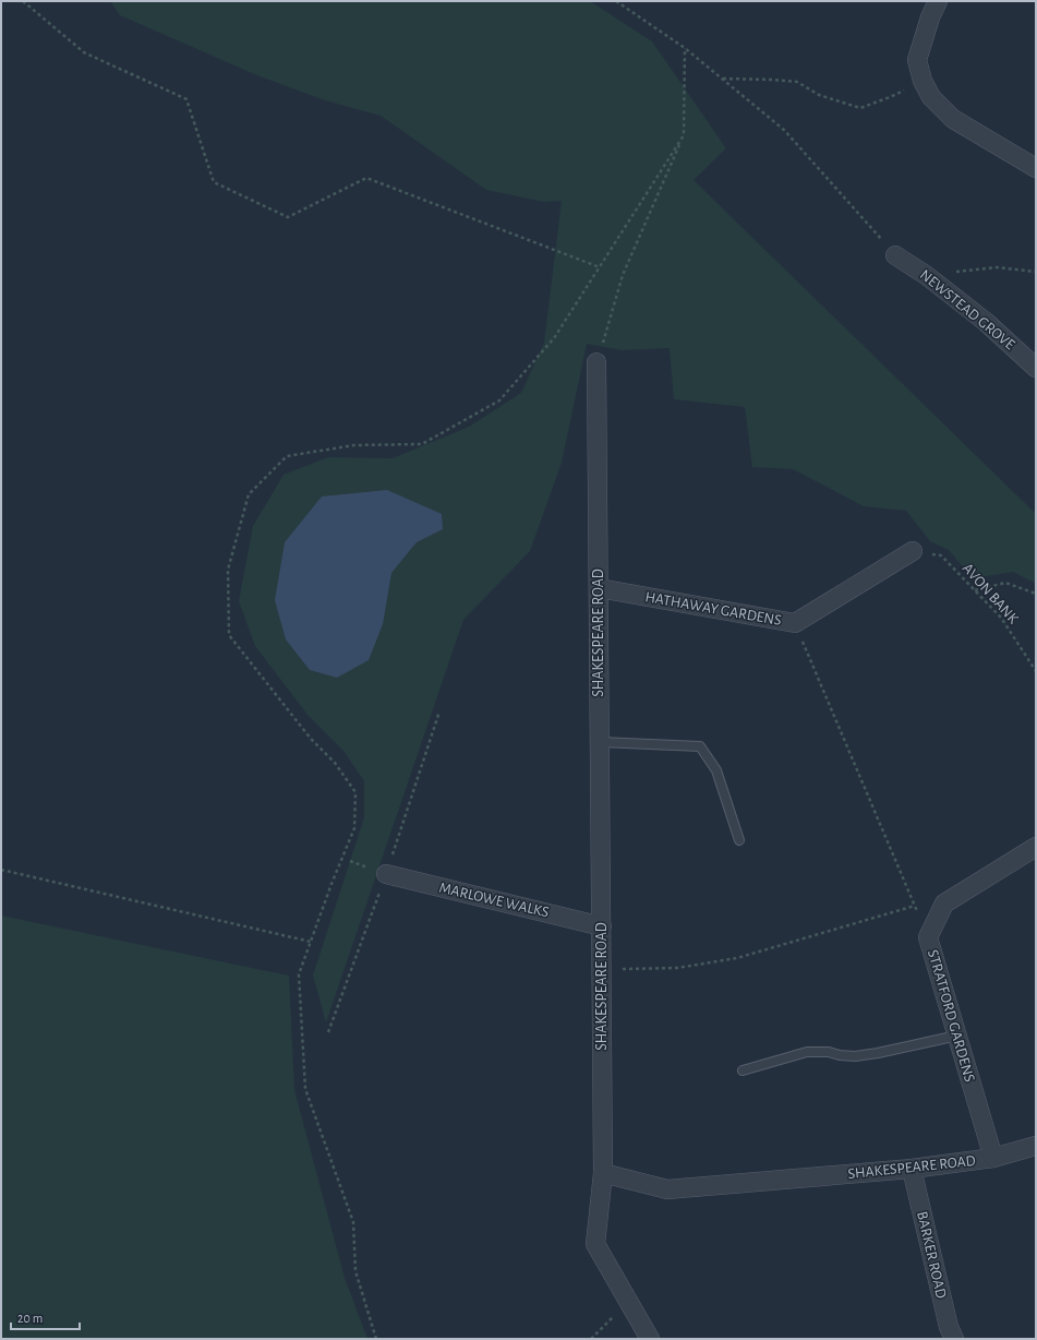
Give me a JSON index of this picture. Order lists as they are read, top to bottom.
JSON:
{
  "streets": {
    "street": [
      "NEWSTEAD GROVE",
      "HATHAWAY GARDENS",
      "SHAKESPEARE ROAD",
      "MARLOWE WALKS",
      "STRATFORD GARDENS",
      "BARKER ROAD"
    ],
    "path": ["AVON BANK"]
  },
  "crossings": [
    ["AVON BANK", "HATHAWAY GARDENS"],
    ["HATHAWAY GARDENS", "SHAKESPEARE ROAD"],
    ["SHAKESPEARE ROAD", "MARLOWE WALKS"],
    ["SHAKESPEARE ROAD", "STRATFORD GARDENS"],
    ["SHAKESPEARE ROAD", "BARKER ROAD"]
  ],
  "scale_bar": "20 m"
}
